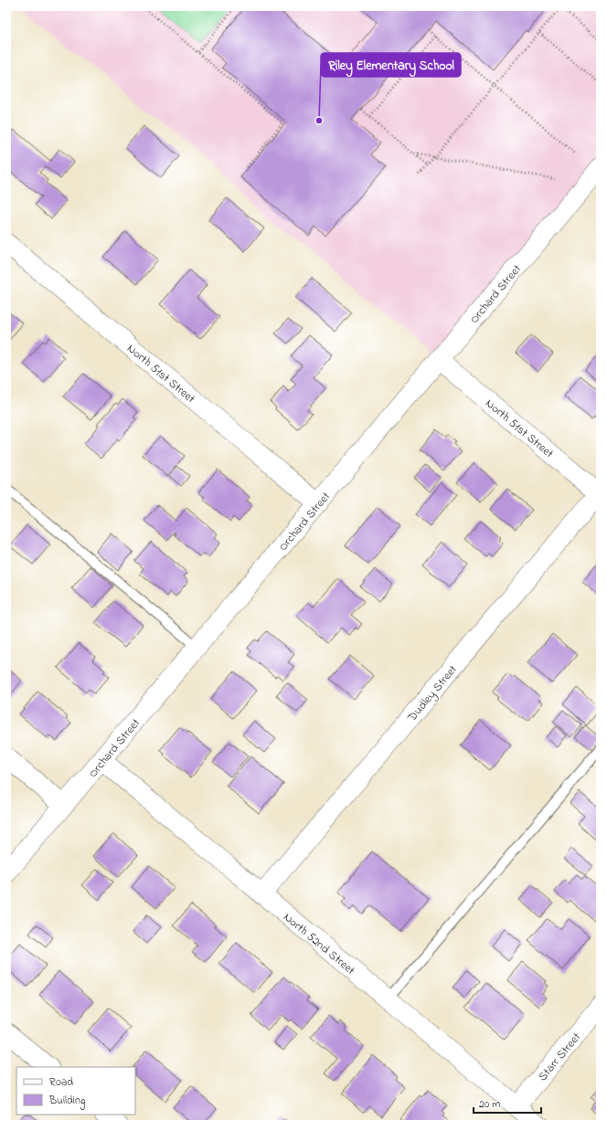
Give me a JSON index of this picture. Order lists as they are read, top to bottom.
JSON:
{
  "streets": {
    "street": [
      "Orchard Street",
      "North 51st Street",
      "Dudley Street",
      "North 52nd Street",
      "Starr Street"
    ]
  },
  "crossings": [
    ["Orchard Street", "North 51st Street"],
    ["Orchard Street", "North 52nd Street"],
    ["North 51st Street", "Dudley Street"],
    ["Dudley Street", "North 52nd Street"],
    ["North 52nd Street", "Starr Street"]
  ],
  "places": ["Riley Elementary School"],
  "legend": ["Road", "Building"],
  "scale_bar": "20 m"
}
